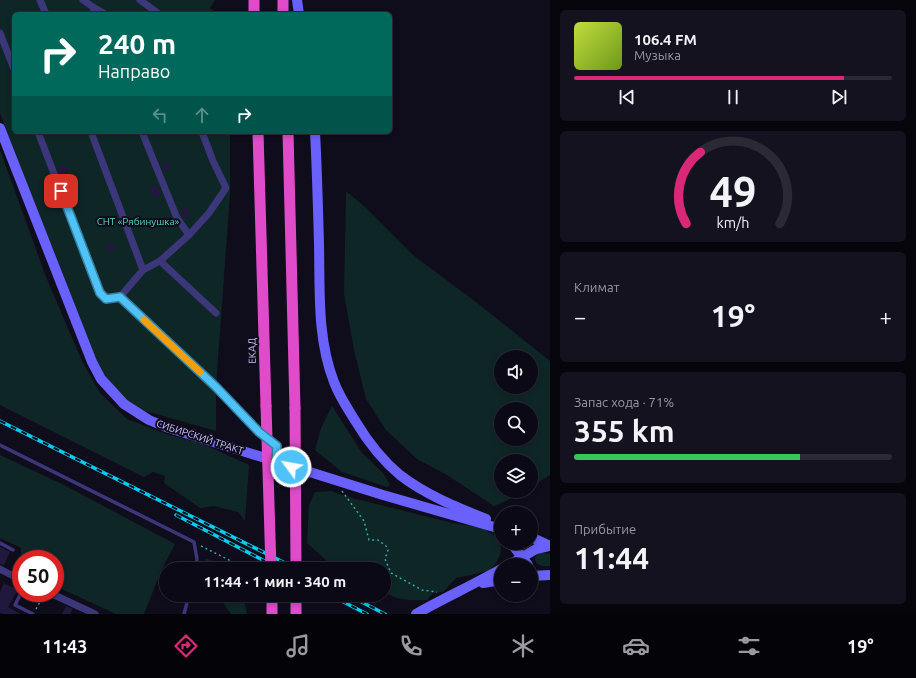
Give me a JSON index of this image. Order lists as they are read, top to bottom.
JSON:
{
  "streets": {
    "highway": ["ЕКАД"],
    "main road": ["СИБИРСКИЙ ТРАКТ"]
  },
  "parks": ["СНТ «Рябинушка»"],
  "page": {
    "turn": ["240 m", "Направо"],
    "song": ["106.4 FM", "Музыка"],
    "tile": [
      "Климат",
      ["Запас хода · 71%", "355 km"],
      ["Прибытие", "11:44"]
    ],
    "heat": ["−", "19°", "+"],
    "map_buttons": ["+", "−"],
    "limit": "50",
    "trip": "11:44 · 1 мин · 340 m",
    "tabs": ["11:43", "19°"],
    "gauge": ["49", "km/h"]
  }
}
